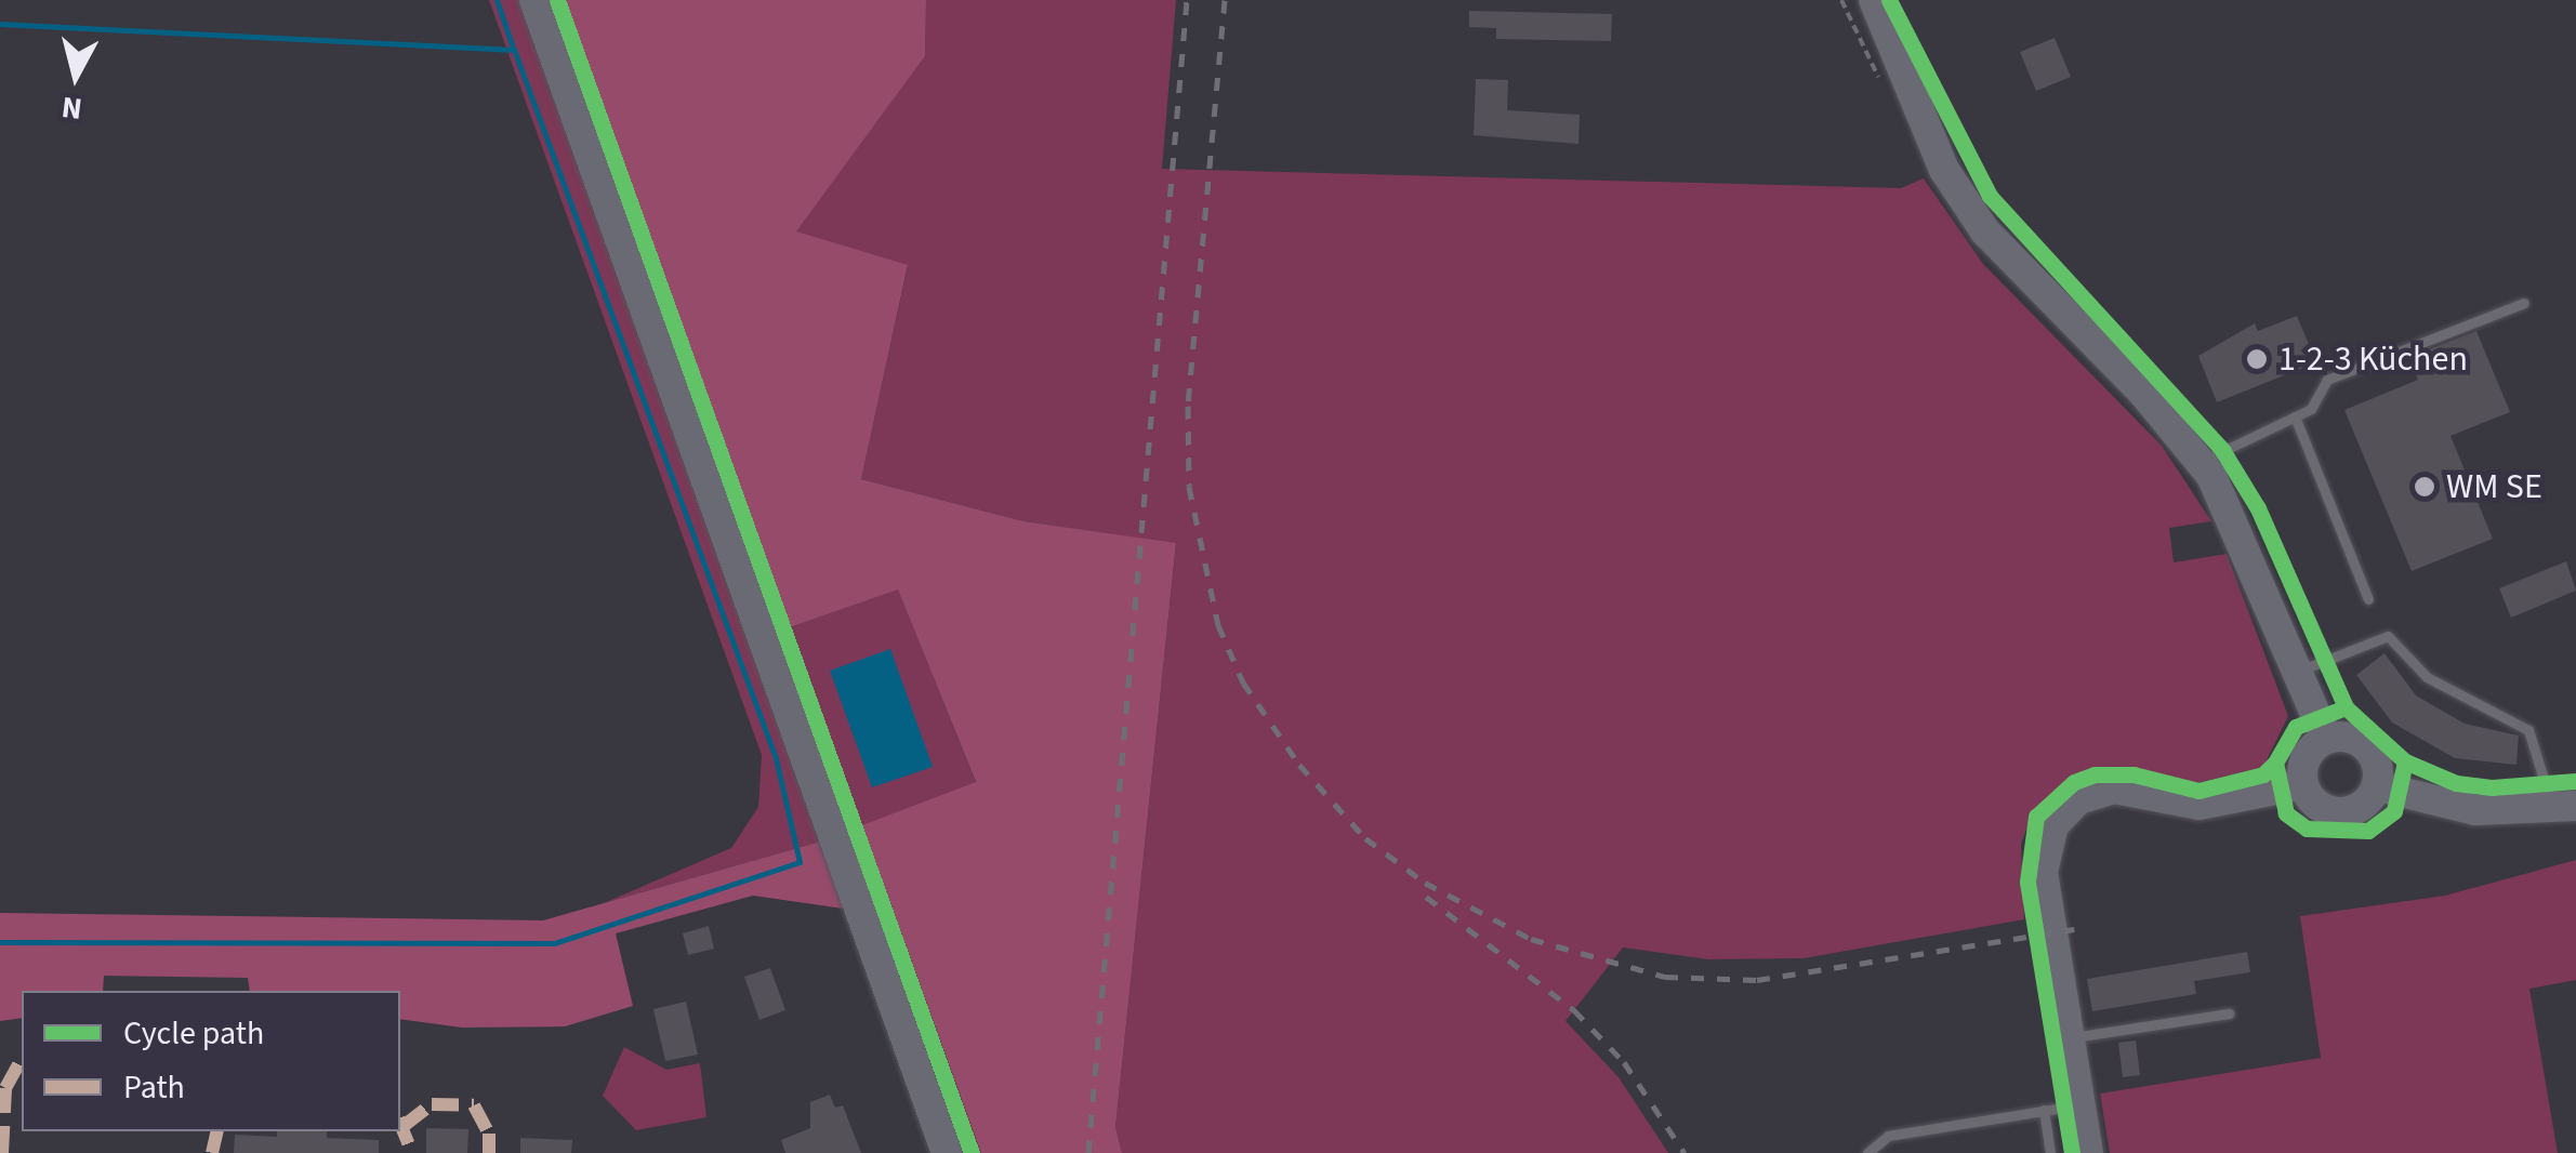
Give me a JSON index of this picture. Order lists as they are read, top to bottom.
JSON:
{
  "places": ["1-2-3 Küchen", "WM SE"],
  "legend": ["Cycle path", "Path"],
  "north": "bottom"
}
